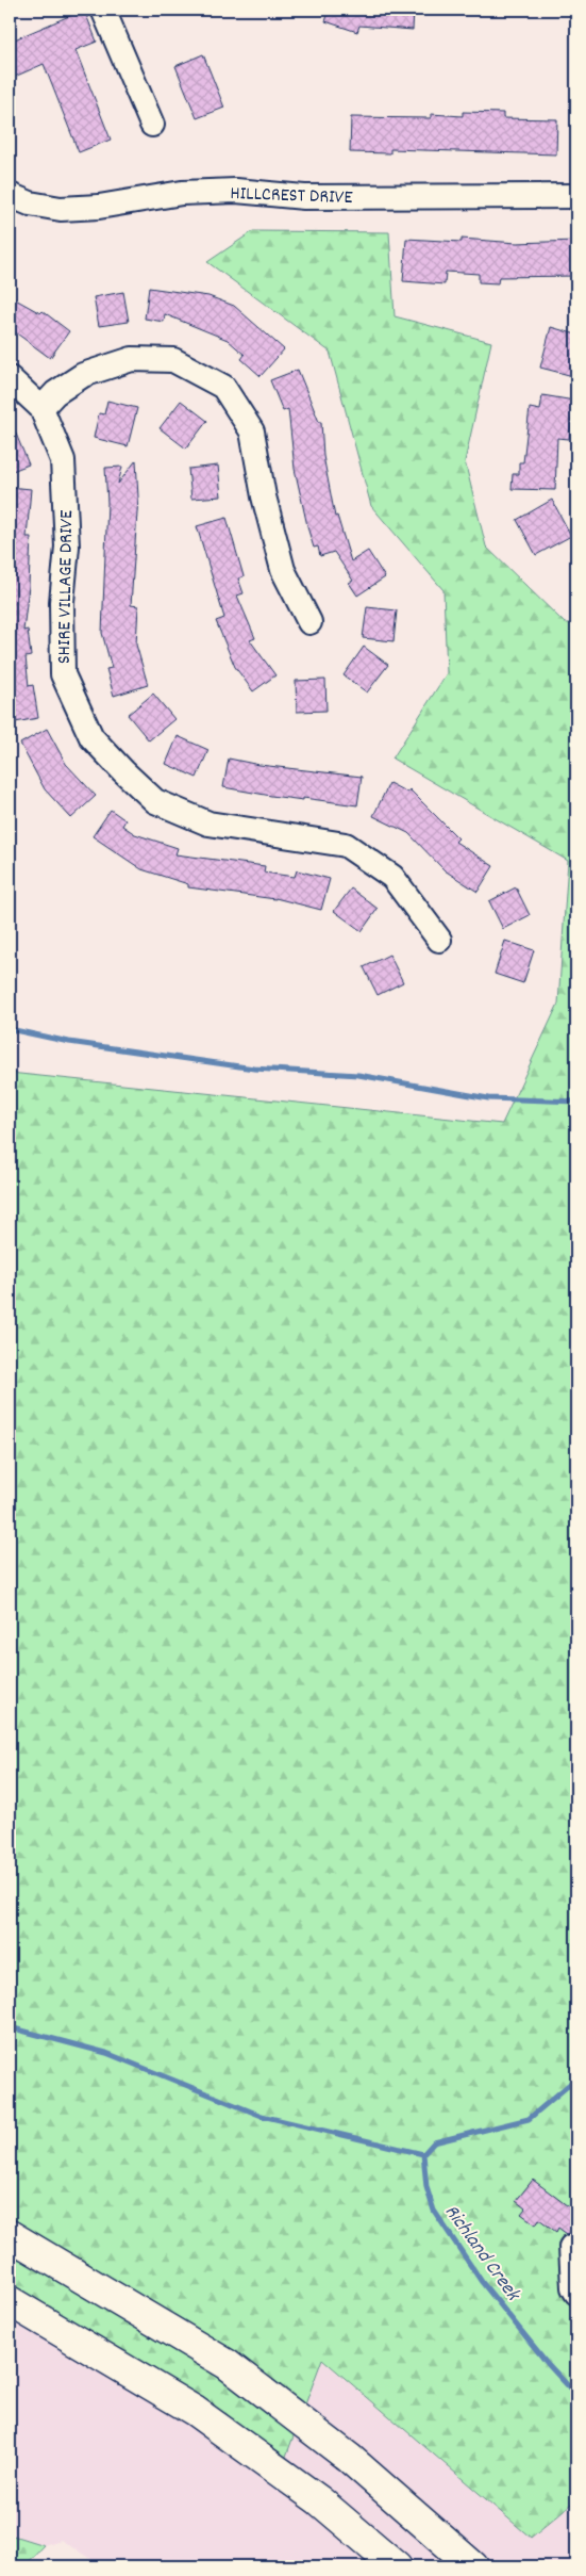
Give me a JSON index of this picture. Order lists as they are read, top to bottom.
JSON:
{
  "streets": {
    "street": ["HILLCREST DRIVE", "SHIRE VILLAGE DRIVE"]
  },
  "water": ["Richland Creek"]
}
